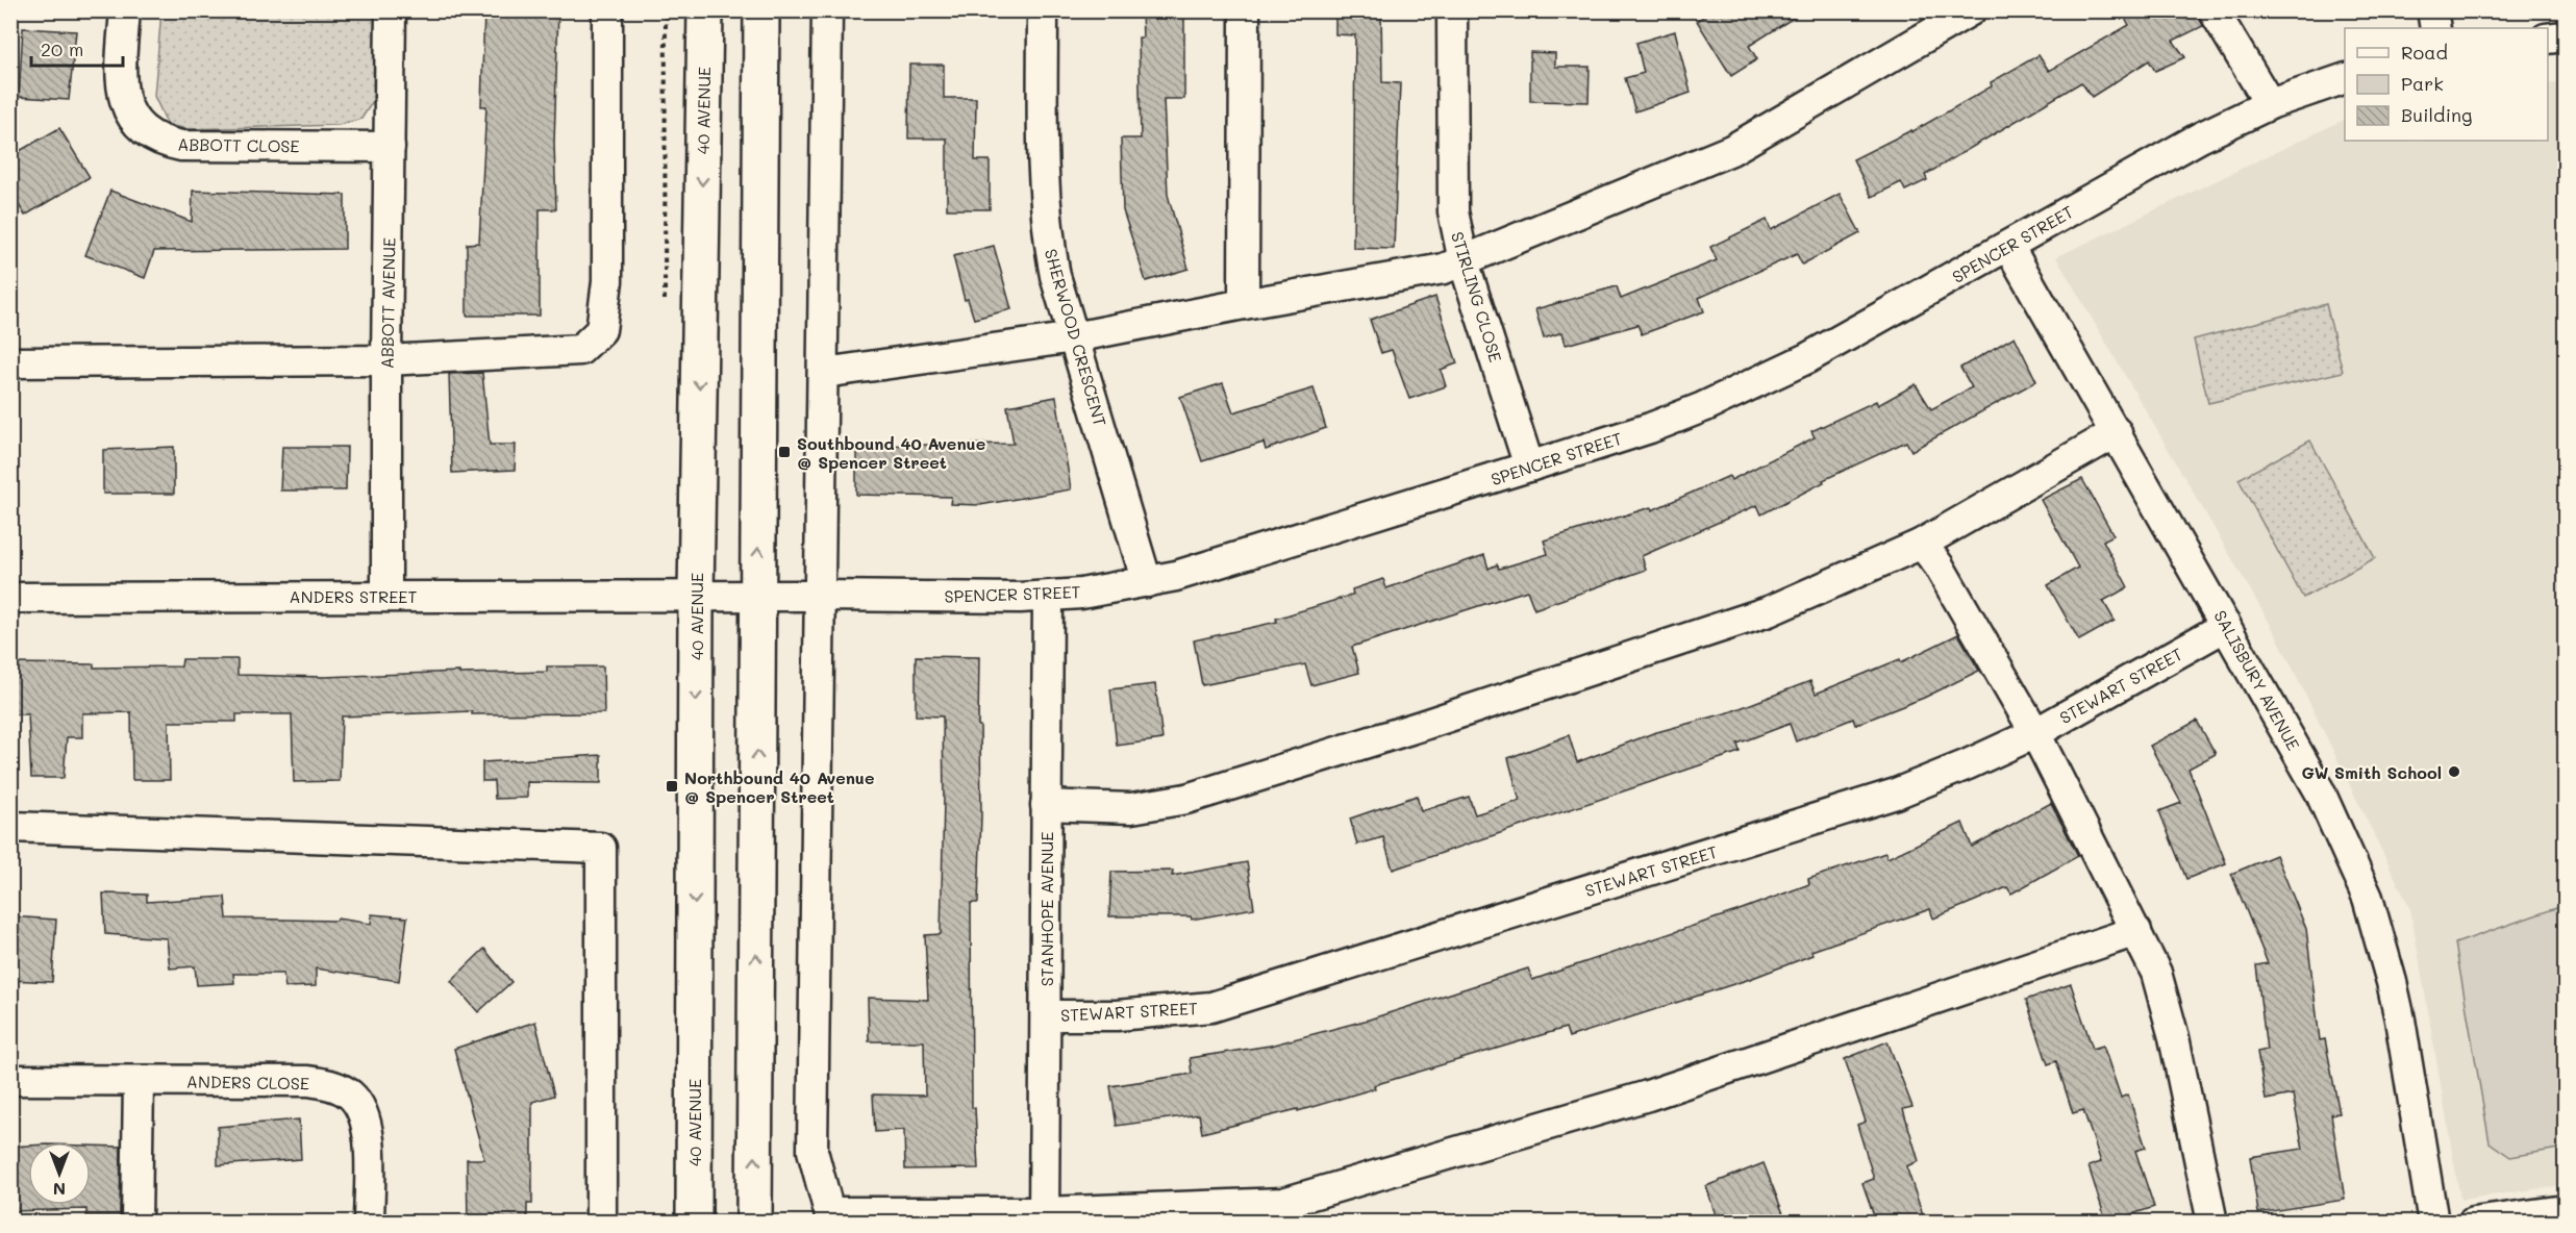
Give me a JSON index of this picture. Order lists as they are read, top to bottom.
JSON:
{
  "streets": {
    "main road": ["40 AVENUE"],
    "street": [
      "ABBOTT CLOSE",
      "SPENCER STREET",
      "STIRLING CLOSE",
      "ABBOTT AVENUE",
      "SHERWOOD CRESCENT",
      "ANDERS STREET",
      "SALISBURY AVENUE",
      "STEWART STREET",
      "STANHOPE AVENUE",
      "ANDERS CLOSE"
    ]
  },
  "crossings": [
    ["40 AVENUE", "SPENCER STREET"],
    ["40 AVENUE", "ANDERS STREET"],
    ["ABBOTT CLOSE", "ABBOTT AVENUE"],
    ["SPENCER STREET", "STIRLING CLOSE"],
    ["SPENCER STREET", "SHERWOOD CRESCENT"],
    ["SPENCER STREET", "ANDERS STREET"],
    ["SPENCER STREET", "SALISBURY AVENUE"],
    ["SPENCER STREET", "STANHOPE AVENUE"],
    ["ABBOTT AVENUE", "ANDERS STREET"],
    ["SALISBURY AVENUE", "STEWART STREET"],
    ["STEWART STREET", "STANHOPE AVENUE"]
  ],
  "places": {
    "transit": ["Southbound 40 Avenue @ Spencer Street", "Northbound 40 Avenue @ Spencer Street"],
    "other": ["GW Smith School"]
  },
  "legend": ["Road", "Park", "Building"],
  "scale_bar": "20 m",
  "north": "bottom"
}
